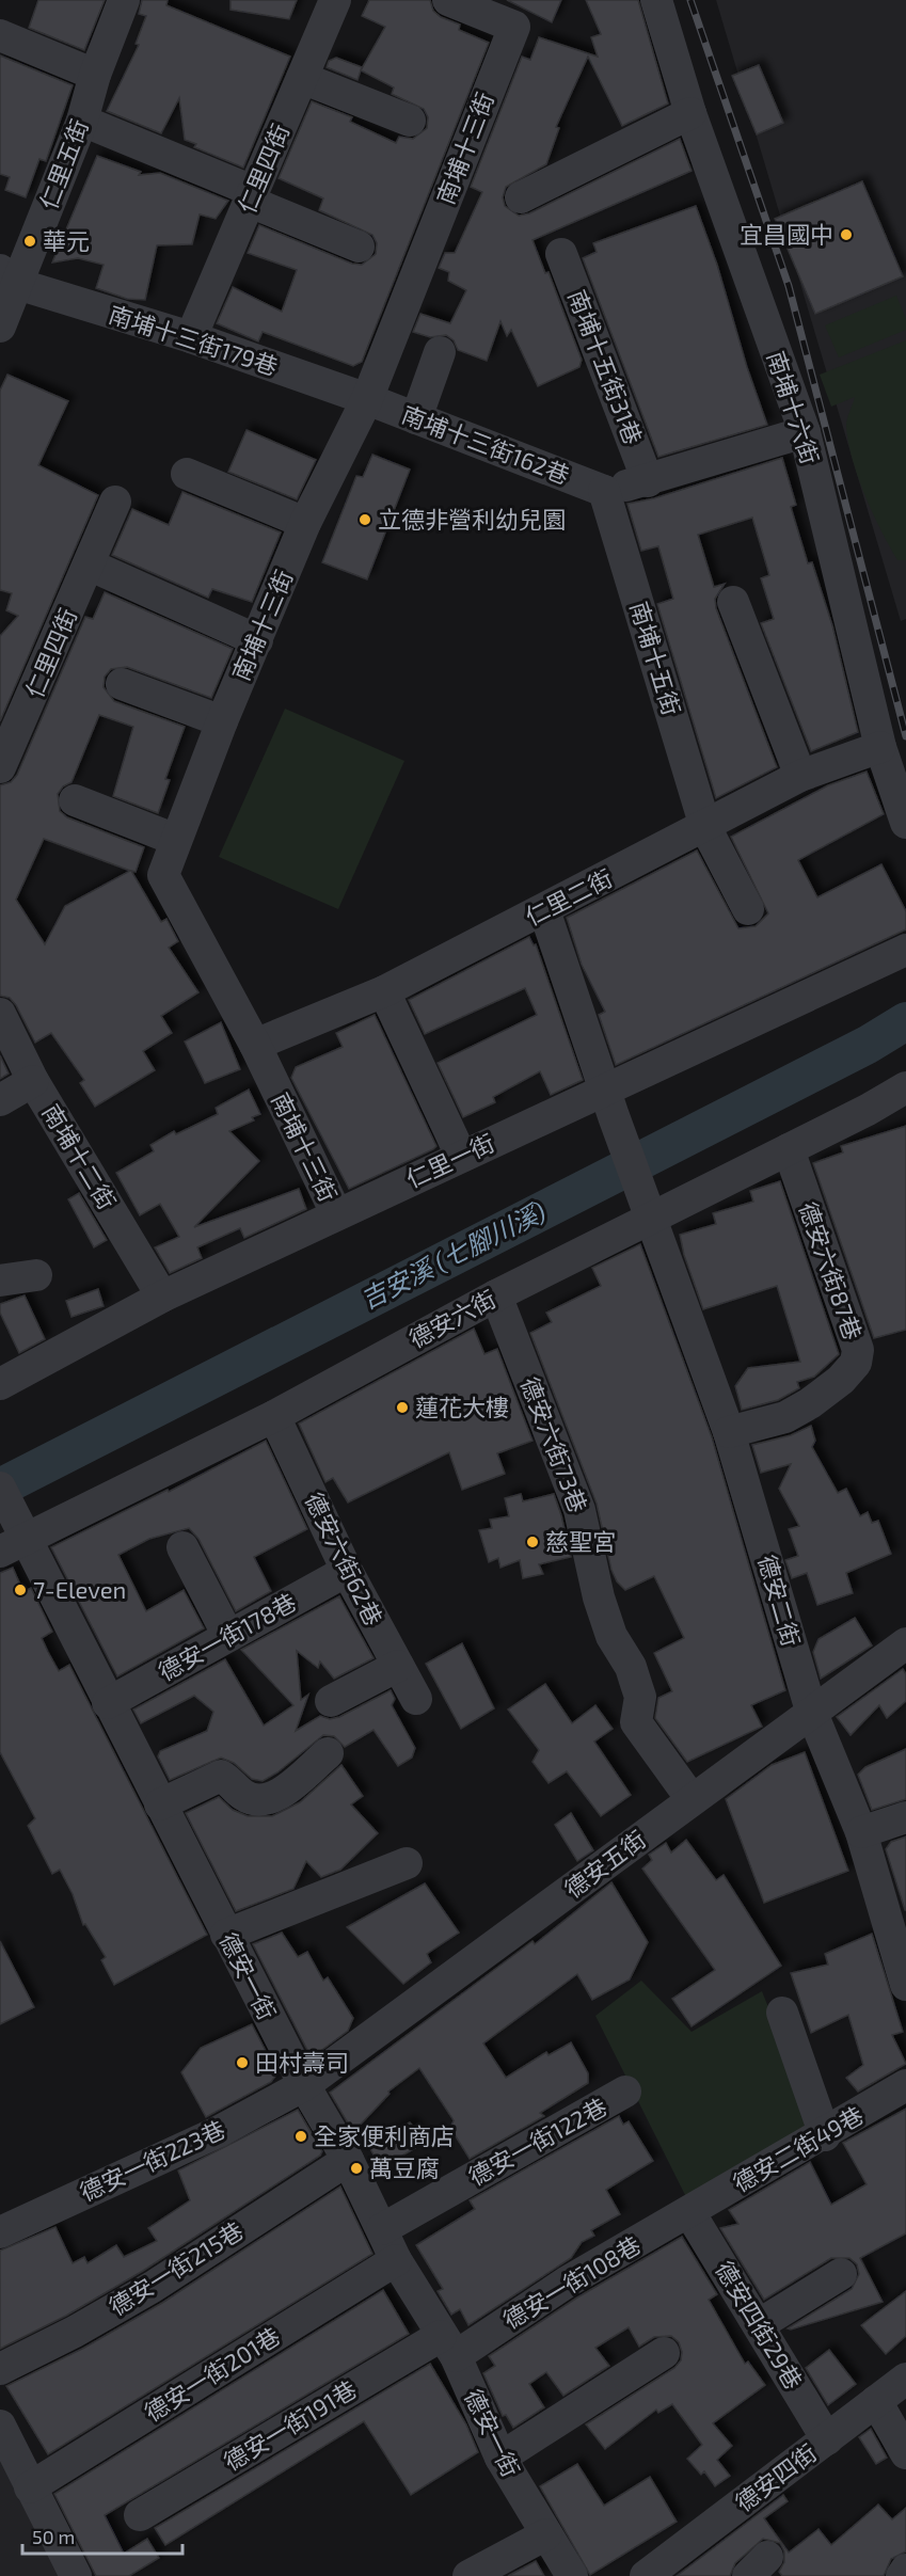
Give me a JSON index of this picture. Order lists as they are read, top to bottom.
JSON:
{
  "streets": {
    "street": [
      "南埔十三街",
      "仁里五街",
      "仁里四街",
      "南埔十三街179巷",
      "南埔十五街31巷",
      "南埔十六街",
      "南埔十三街162巷",
      "南埔十五街",
      "仁里二街",
      "南埔十二街",
      "仁里一街",
      "德安六街87巷",
      "德安六街",
      "德安六街73巷",
      "德安六街62巷",
      "德安二街",
      "德安一街178巷",
      "德安五街",
      "德安一街",
      "德安一街122巷",
      "德安二街49巷",
      "德安一街223巷",
      "德安一街215巷",
      "德安一街108巷",
      "德安四街29巷",
      "德安一街201巷",
      "德安一街191巷",
      "德安四街"
    ]
  },
  "crossings": [
    ["南埔十三街", "南埔十三街179巷"],
    ["南埔十三街", "南埔十三街162巷"],
    ["南埔十三街", "仁里二街"],
    ["南埔十三街", "仁里一街"],
    ["仁里五街", "南埔十三街179巷"],
    ["仁里四街", "南埔十三街179巷"],
    ["南埔十三街179巷", "南埔十三街162巷"],
    ["南埔十六街", "仁里二街"],
    ["南埔十三街162巷", "南埔十五街"],
    ["南埔十五街", "仁里二街"],
    ["仁里二街", "德安二街"],
    ["南埔十二街", "仁里一街"],
    ["仁里一街", "德安二街"],
    ["德安六街87巷", "德安六街"],
    ["德安六街87巷", "德安二街"],
    ["德安六街", "德安六街73巷"],
    ["德安六街", "德安六街62巷"],
    ["德安六街", "德安二街"],
    ["德安六街", "德安一街"],
    ["德安六街73巷", "德安五街"],
    ["德安六街62巷", "德安一街178巷"],
    ["德安二街", "德安五街"],
    ["德安一街178巷", "德安一街"],
    ["德安五街", "德安一街"],
    ["德安五街", "德安一街223巷"],
    ["德安一街", "德安一街122巷"],
    ["德安一街", "德安一街223巷"],
    ["德安一街", "德安一街215巷"],
    ["德安一街", "德安一街108巷"],
    ["德安一街", "德安一街201巷"],
    ["德安一街", "德安一街191巷"],
    ["德安二街49巷", "德安一街108巷"],
    ["德安二街49巷", "德安四街29巷"],
    ["德安一街108巷", "德安四街29巷"],
    ["德安一街108巷", "德安一街191巷"],
    ["德安四街29巷", "德安四街"]
  ],
  "water": ["吉安溪 (七腳川溪)"],
  "places": [
    "宜昌國中",
    "華元",
    "立德非營利幼兒園",
    "蓮花大樓",
    "慈聖宮",
    "7-Eleven",
    "田村壽司",
    "全家便利商店",
    "萬豆腐"
  ],
  "scale_bar": "50 m"
}
